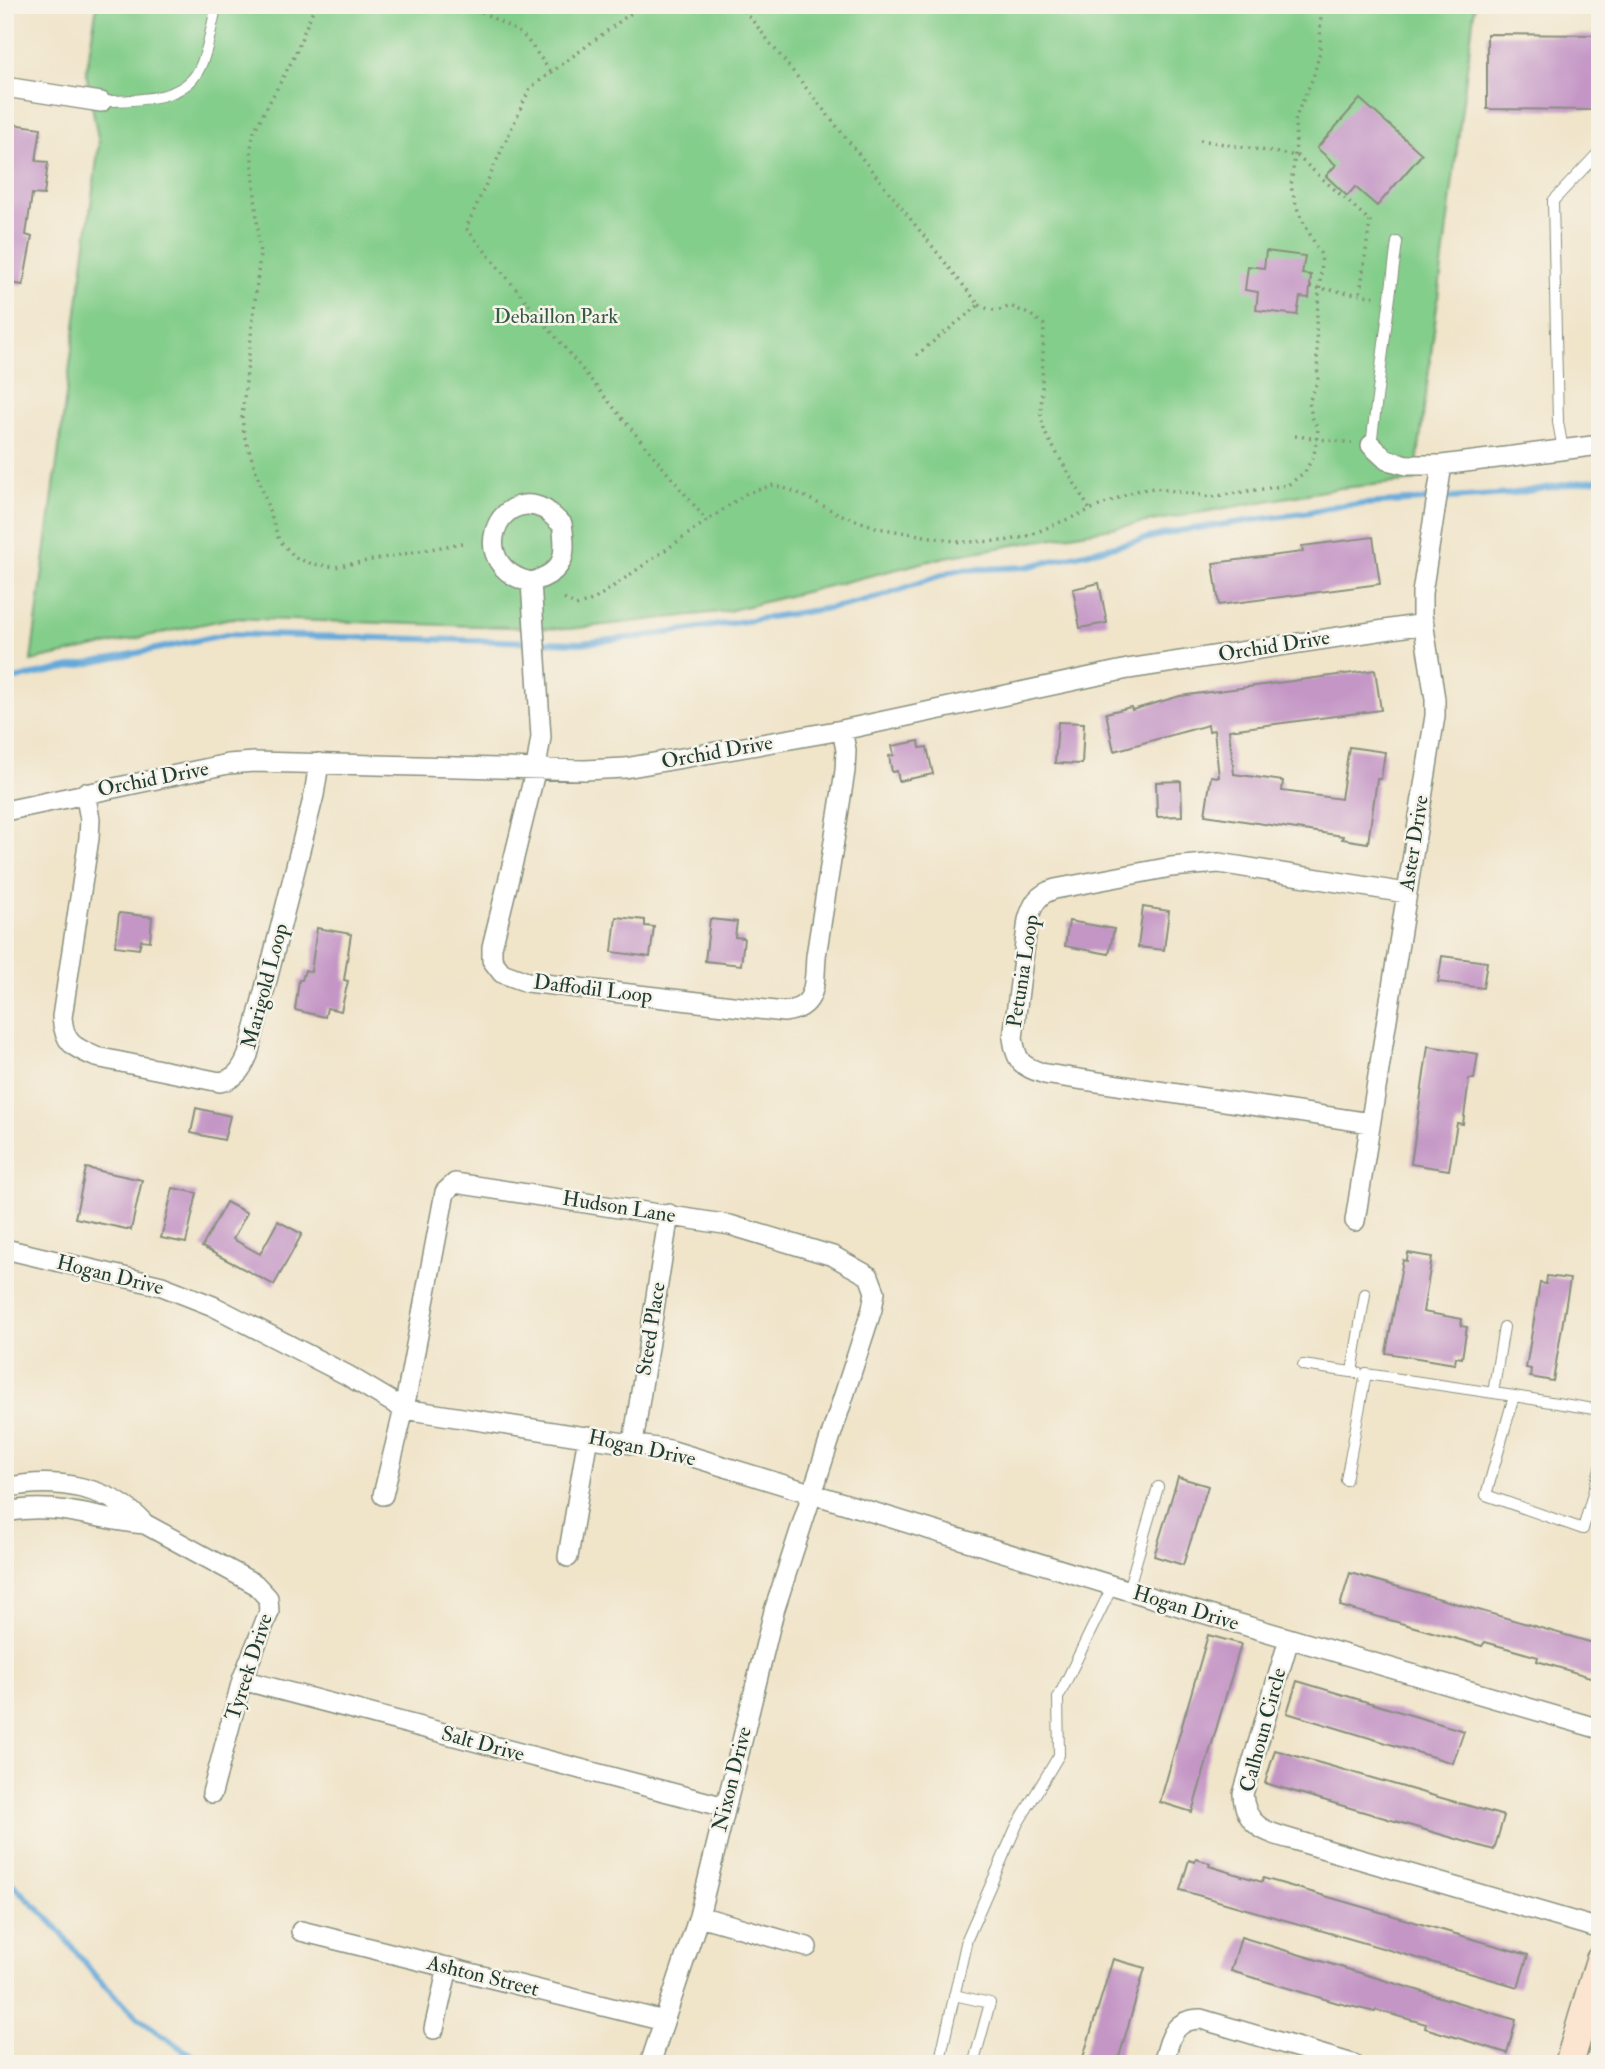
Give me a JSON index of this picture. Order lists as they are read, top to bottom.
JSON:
{
  "streets": {
    "street": [
      "Orchid Drive",
      "Aster Drive",
      "Petunia Loop",
      "Marigold Loop",
      "Daffodil Loop",
      "Hudson Lane",
      "Hogan Drive",
      "Steed Place",
      "Tyreek Drive",
      "Calhoun Circle",
      "Salt Drive",
      "Nixon Drive",
      "Ashton Street"
    ]
  },
  "crossings": [
    ["Orchid Drive", "Aster Drive"],
    ["Orchid Drive", "Marigold Loop"],
    ["Orchid Drive", "Daffodil Loop"],
    ["Aster Drive", "Petunia Loop"],
    ["Hudson Lane", "Hogan Drive"],
    ["Hudson Lane", "Steed Place"],
    ["Hudson Lane", "Nixon Drive"],
    ["Hogan Drive", "Steed Place"],
    ["Hogan Drive", "Calhoun Circle"],
    ["Hogan Drive", "Nixon Drive"],
    ["Tyreek Drive", "Salt Drive"],
    ["Salt Drive", "Nixon Drive"],
    ["Nixon Drive", "Ashton Street"]
  ],
  "parks": ["Debaillon Park"]
}
